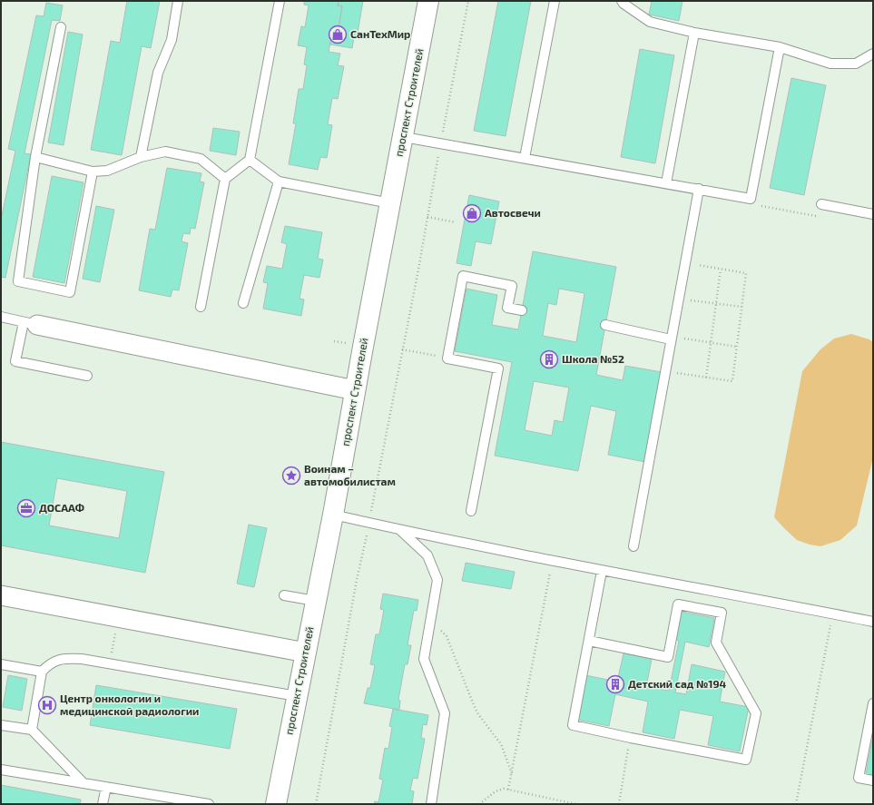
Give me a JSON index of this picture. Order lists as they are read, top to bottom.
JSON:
{
  "streets": {
    "main road": ["проспект Строителей"]
  },
  "places": {
    "shop": ["СанТехМир", "Автосвечи"],
    "building": ["Школа №52", "Детский сад №194"],
    "place": ["Воинам – автомобилистам"],
    "office": ["ДОСААФ"],
    "hospital": ["Центр онкологии и медицинской радиологии"]
  }
}
